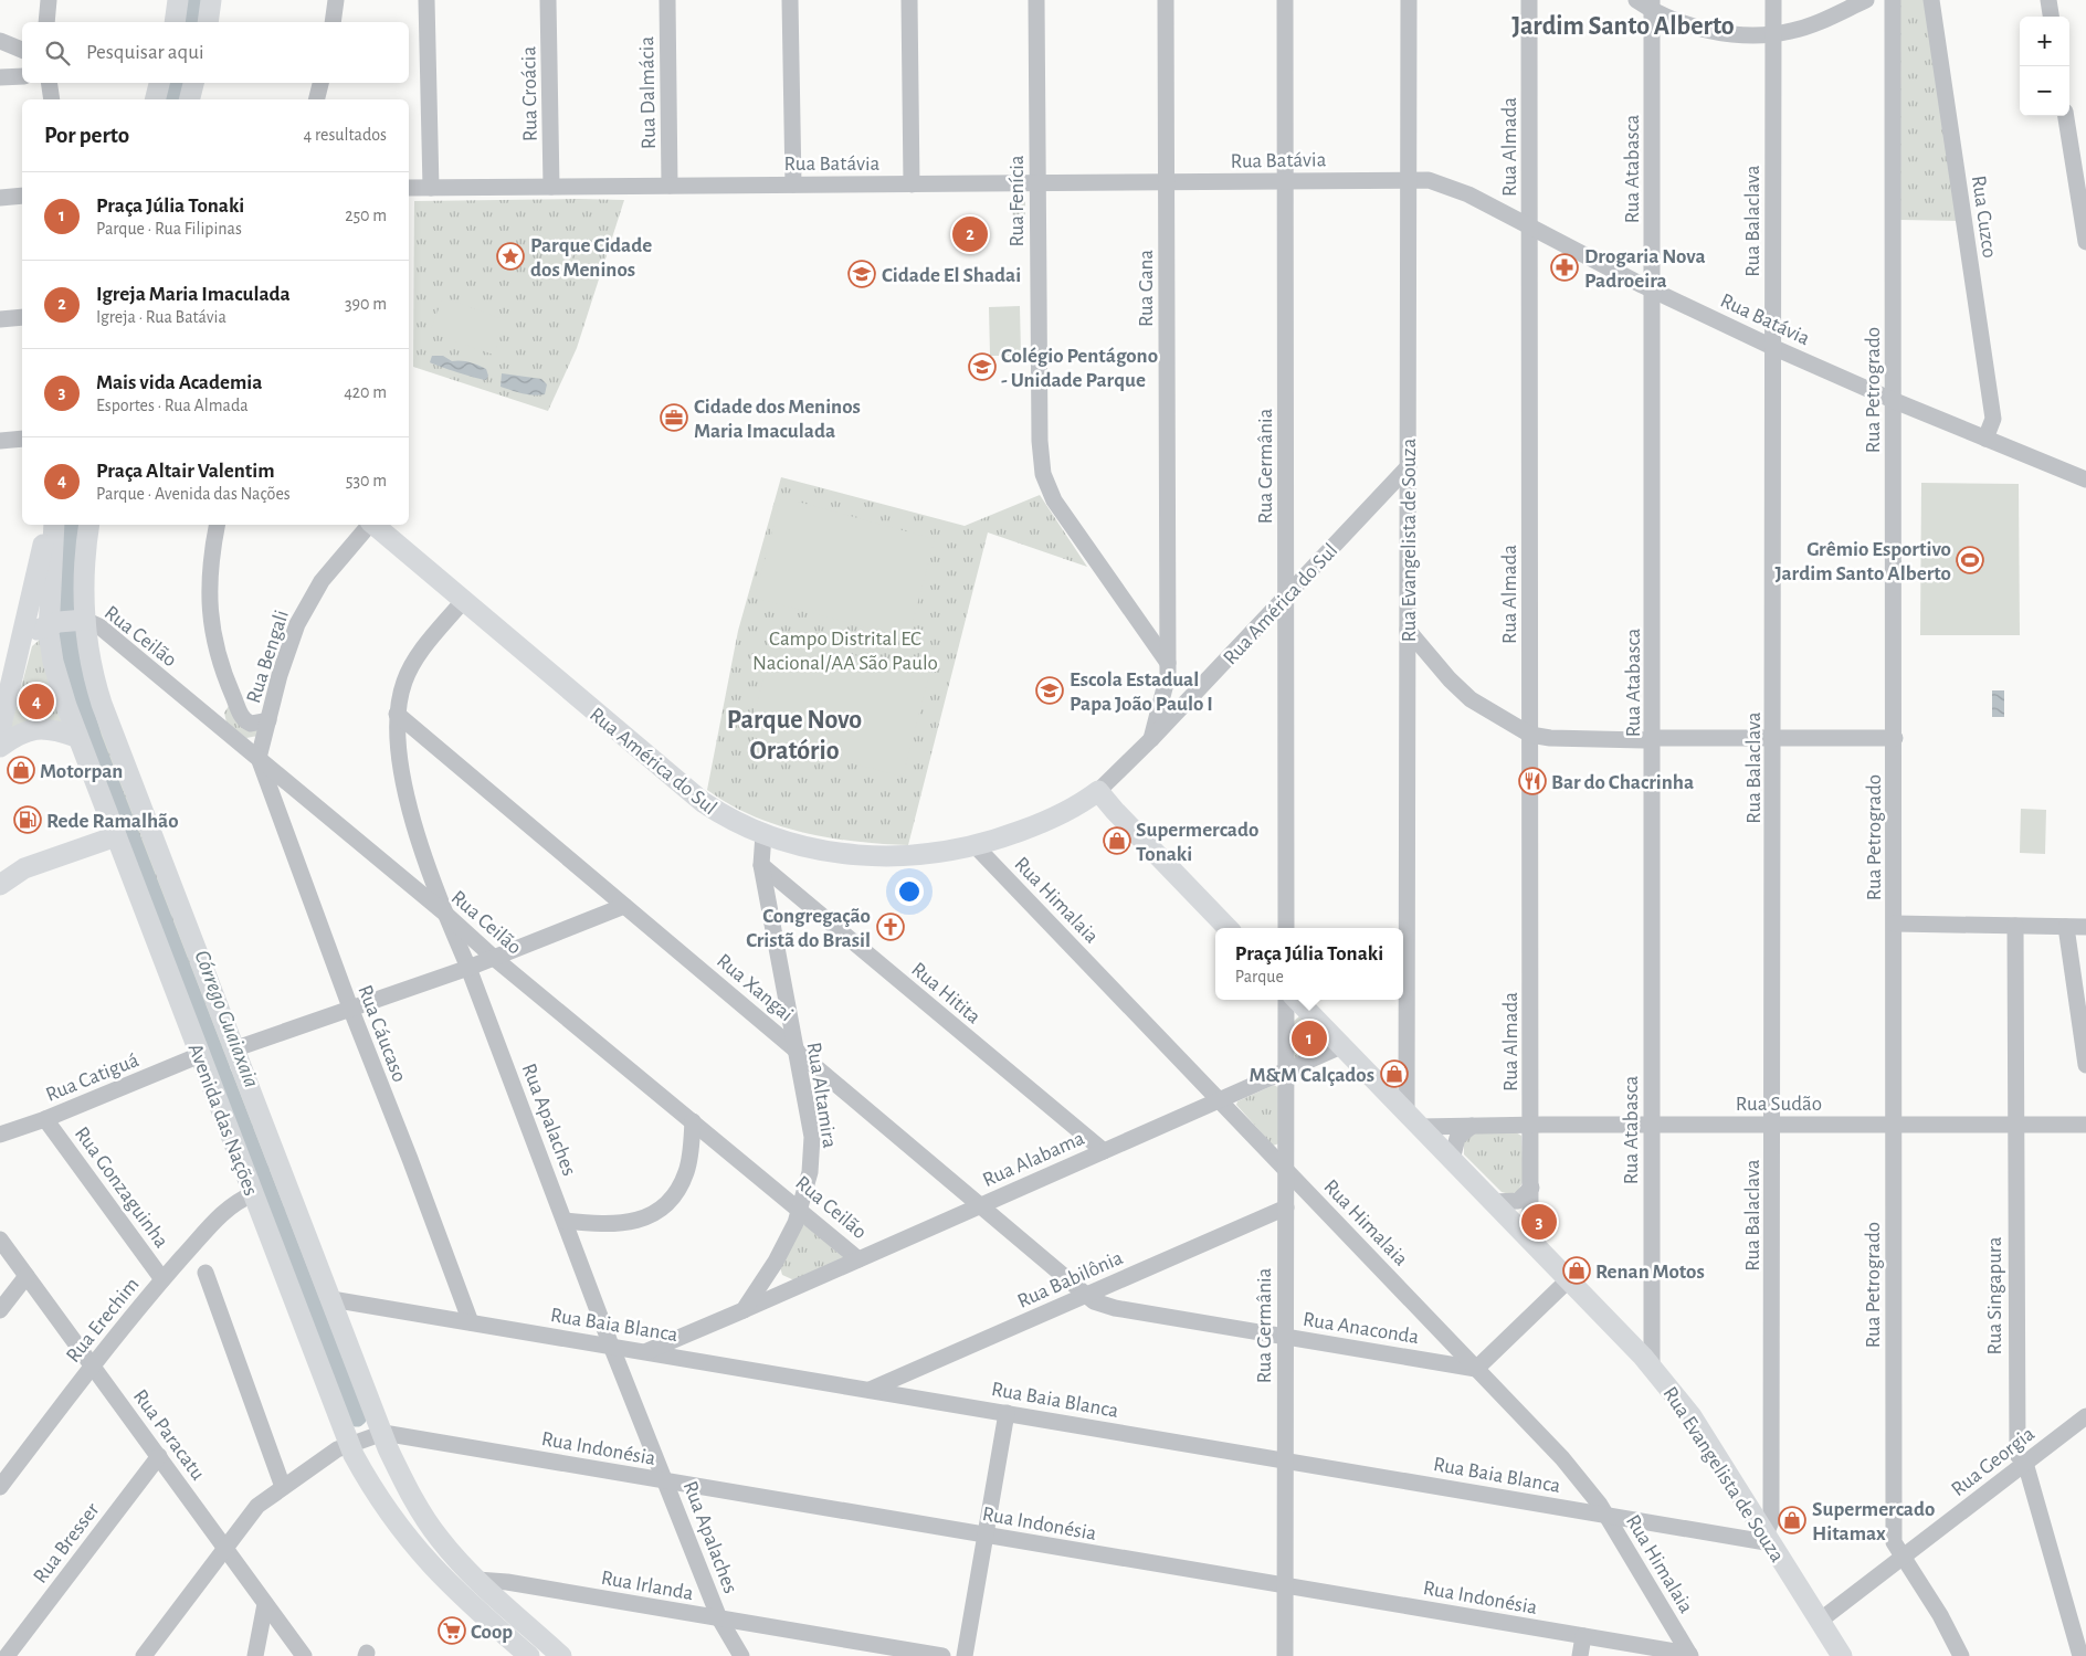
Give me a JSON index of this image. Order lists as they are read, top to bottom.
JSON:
{
  "streets": {
    "main road": ["Rua Evangelista de Souza", "Rua América do Sul", "Avenida das Nações"],
    "street": [
      "Rua Dalmácia",
      "Rua Croácia",
      "Rua Almada",
      "Rua Batávia",
      "Rua Atabasca",
      "Rua Fenícia",
      "Rua Cuzco",
      "Rua Balaclava",
      "Rua Gana",
      "Rua Petrogrado",
      "Rua Germânia",
      "Rua Ceilão",
      "Rua Bengali",
      "Rua Himalaia",
      "Rua Xangai",
      "Rua Hitita",
      "Rua Cáucaso",
      "Rua Catiguá",
      "Rua Altamira",
      "Rua Sudão",
      "Rua Apalaches",
      "Rua Alabama",
      "Rua Gonzaguinha",
      "Rua Babilônia",
      "Rua Singapura",
      "Rua Erechim",
      "Rua Baia Blanca",
      "Rua Anaconda",
      "Rua Paracatu",
      "Rua Indonésia",
      "Rua Georgia",
      "Rua Bresser",
      "Rua Irlanda"
    ]
  },
  "crossings": [
    ["Rua Dalmácia", "Rua Batávia"],
    ["Rua Croácia", "Rua Batávia"],
    ["Rua Almada", "Rua Batávia"],
    ["Rua Almada", "Rua Evangelista de Souza"],
    ["Rua Almada", "Rua Sudão"],
    ["Rua Batávia", "Rua Atabasca"],
    ["Rua Batávia", "Rua Fenícia"],
    ["Rua Batávia", "Rua Cuzco"],
    ["Rua Batávia", "Rua Balaclava"],
    ["Rua Batávia", "Rua Gana"],
    ["Rua Batávia", "Rua Petrogrado"],
    ["Rua Batávia", "Rua Germânia"],
    ["Rua Batávia", "Rua Evangelista de Souza"],
    ["Rua Atabasca", "Rua Evangelista de Souza"],
    ["Rua Atabasca", "Rua Sudão"],
    ["Rua Fenícia", "Rua Gana"],
    ["Rua Balaclava", "Rua Evangelista de Souza"],
    ["Rua Balaclava", "Rua Sudão"],
    ["Rua Balaclava", "Rua Baia Blanca"],
    ["Rua Gana", "Rua América do Sul"],
    ["Rua Petrogrado", "Rua Sudão"],
    ["Rua Petrogrado", "Rua Georgia"],
    ["Rua Germânia", "Rua América do Sul"],
    ["Rua Germânia", "Rua Himalaia"],
    ["Rua Germânia", "Rua Alabama"],
    ["Rua Germânia", "Rua Babilônia"],
    ["Rua Germânia", "Rua Baia Blanca"],
    ["Rua Germânia", "Rua Anaconda"],
    ["Rua Germânia", "Rua Indonésia"],
    ["Rua Evangelista de Souza", "Rua América do Sul"],
    ["Rua Evangelista de Souza", "Rua Sudão"],
    ["Rua Evangelista de Souza", "Rua Baia Blanca"],
    ["Rua Evangelista de Souza", "Rua Georgia"],
    ["Rua América do Sul", "Rua Himalaia"],
    ["Rua América do Sul", "Rua Altamira"],
    ["Rua América do Sul", "Rua Apalaches"],
    ["Rua Ceilão", "Rua Bengali"],
    ["Rua Ceilão", "Rua Cáucaso"],
    ["Rua Ceilão", "Rua Altamira"],
    ["Rua Ceilão", "Avenida das Nações"],
    ["Rua Ceilão", "Rua Apalaches"],
    ["Rua Ceilão", "Rua Alabama"],
    ["Rua Bengali", "Rua Cáucaso"],
    ["Rua Himalaia", "Rua Alabama"],
    ["Rua Himalaia", "Rua Baia Blanca"],
    ["Rua Himalaia", "Rua Anaconda"],
    ["Rua Himalaia", "Rua Indonésia"],
    ["Rua Xangai", "Rua Altamira"],
    ["Rua Xangai", "Rua Apalaches"],
    ["Rua Xangai", "Rua Alabama"],
    ["Rua Xangai", "Rua Babilônia"],
    ["Rua Xangai", "Rua Anaconda"],
    ["Rua Hitita", "Rua Altamira"],
    ["Rua Hitita", "Rua Alabama"],
    ["Rua Cáucaso", "Rua Baia Blanca"],
    ["Rua Catiguá", "Avenida das Nações"],
    ["Rua Catiguá", "Rua Gonzaguinha"],
    ["Rua Altamira", "Rua Alabama"],
    ["Rua Sudão", "Rua Singapura"],
    ["Avenida das Nações", "Rua Erechim"],
    ["Avenida das Nações", "Rua Baia Blanca"],
    ["Avenida das Nações", "Rua Indonésia"],
    ["Avenida das Nações", "Rua Irlanda"],
    ["Rua Apalaches", "Rua Baia Blanca"],
    ["Rua Apalaches", "Rua Indonésia"],
    ["Rua Apalaches", "Rua Irlanda"],
    ["Rua Gonzaguinha", "Rua Erechim"],
    ["Rua Babilônia", "Rua Baia Blanca"],
    ["Rua Babilônia", "Rua Anaconda"],
    ["Rua Singapura", "Rua Georgia"],
    ["Rua Erechim", "Rua Paracatu"],
    ["Rua Paracatu", "Rua Bresser"]
  ],
  "districts": ["Jardim Santo Alberto", "Parque Novo Oratório"],
  "water": ["Córrego Guaiaxaia"],
  "parks": ["Campo Distrital EC Nacional/AA São Paulo"],
  "places": {
    "place": ["Parque Cidade dos Meninos"],
    "pharmacy": ["Drogaria Nova Padroeira"],
    "school or university": ["Cidade El Shadai", "Colégio Pentágono - Unidade Parque", "Escola Estadual Papa João Paulo I"],
    "office": ["Cidade dos Meninos Maria Imaculada"],
    "sports": ["Grêmio Esportivo Jardim Santo Alberto"],
    "shop": [
      "Motorpan",
      "Supermercado Tonaki",
      "M&M Calçados",
      "Renan Motos",
      "Supermercado Hitamax"
    ],
    "restaurant": ["Bar do Chacrinha"],
    "fuel station": ["Rede Ramalhão"],
    "church": ["Congregação Cristã do Brasil"],
    "supermarket": ["Coop"]
  },
  "page": {
    "map_buttons": ["+", "−"],
    "search": "Pesquisar aqui",
    "heading": ["Por perto", "4 resultados"],
    "list": [
      {
        "mark": "1",
        "name": "Praça Júlia Tonaki",
        "note": "Parque · Rua Filipinas",
        "value": "250 m"
      },
      {
        "mark": "2",
        "name": "Igreja Maria Imaculada",
        "note": "Igreja · Rua Batávia",
        "value": "390 m"
      },
      {
        "mark": "3",
        "name": "Mais vida Academia",
        "note": "Esportes · Rua Almada",
        "value": "420 m"
      },
      {
        "mark": "4",
        "name": "Praça Altair Valentim",
        "note": "Parque · Avenida das Nações",
        "value": "530 m"
      }
    ],
    "pins": [
      "2",
      "4",
      "1",
      "3"
    ],
    "popup": ["Praça Júlia Tonaki", "Parque"]
  }
}
